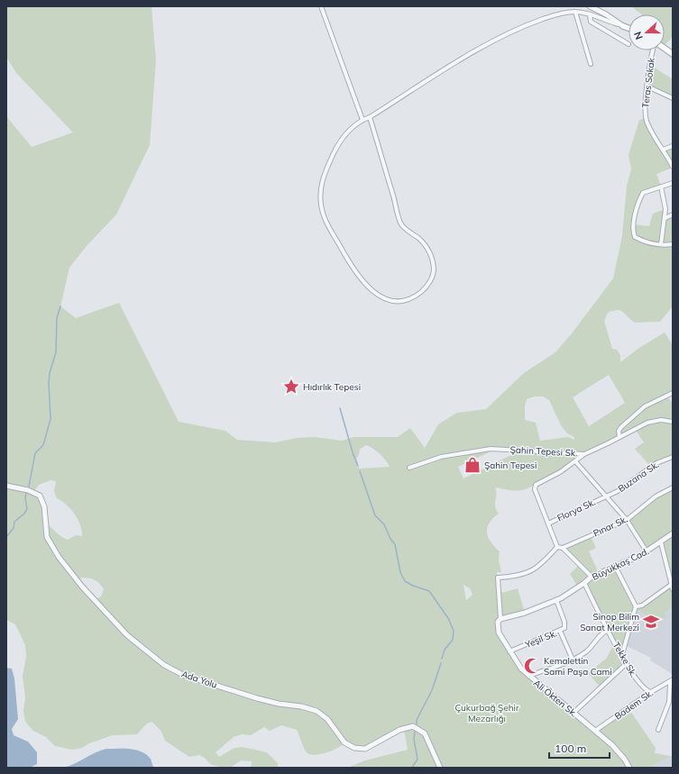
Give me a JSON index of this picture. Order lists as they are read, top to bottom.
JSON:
{
  "streets": {
    "street": [
      "Teras Sokak",
      "Şahin Tepesi Sk.",
      "Buzana Sk.",
      "Florya Sk.",
      "Pınar Sk.",
      "Büyükkaş Cad.",
      "Yeşil Sk.",
      "Tekke Sk.",
      "Ada Yolu",
      "Ali Ökten Sk.",
      "Badem Sk."
    ]
  },
  "crossings": [
    ["Buzana Sk.", "Florya Sk."],
    ["Büyükkaş Cad.", "Yeşil Sk."],
    ["Büyükkaş Cad.", "Tekke Sk."],
    ["Büyükkaş Cad.", "Ali Ökten Sk."],
    ["Yeşil Sk.", "Ali Ökten Sk."],
    ["Tekke Sk.", "Badem Sk."],
    ["Ali Ökten Sk.", "Badem Sk."]
  ],
  "parks": ["Çukurbağ Şehir Mezarlığı"],
  "places": {
    "place": ["Hıdırlık Tepesi"],
    "shop": ["Şahin Tepesi"],
    "school or university": ["Sinop Bilim Sanat Merkezi"],
    "mosque": ["Kemalettin Sami Paşa Cami"]
  },
  "scale_bar": "100 m",
  "north": "left"
}
